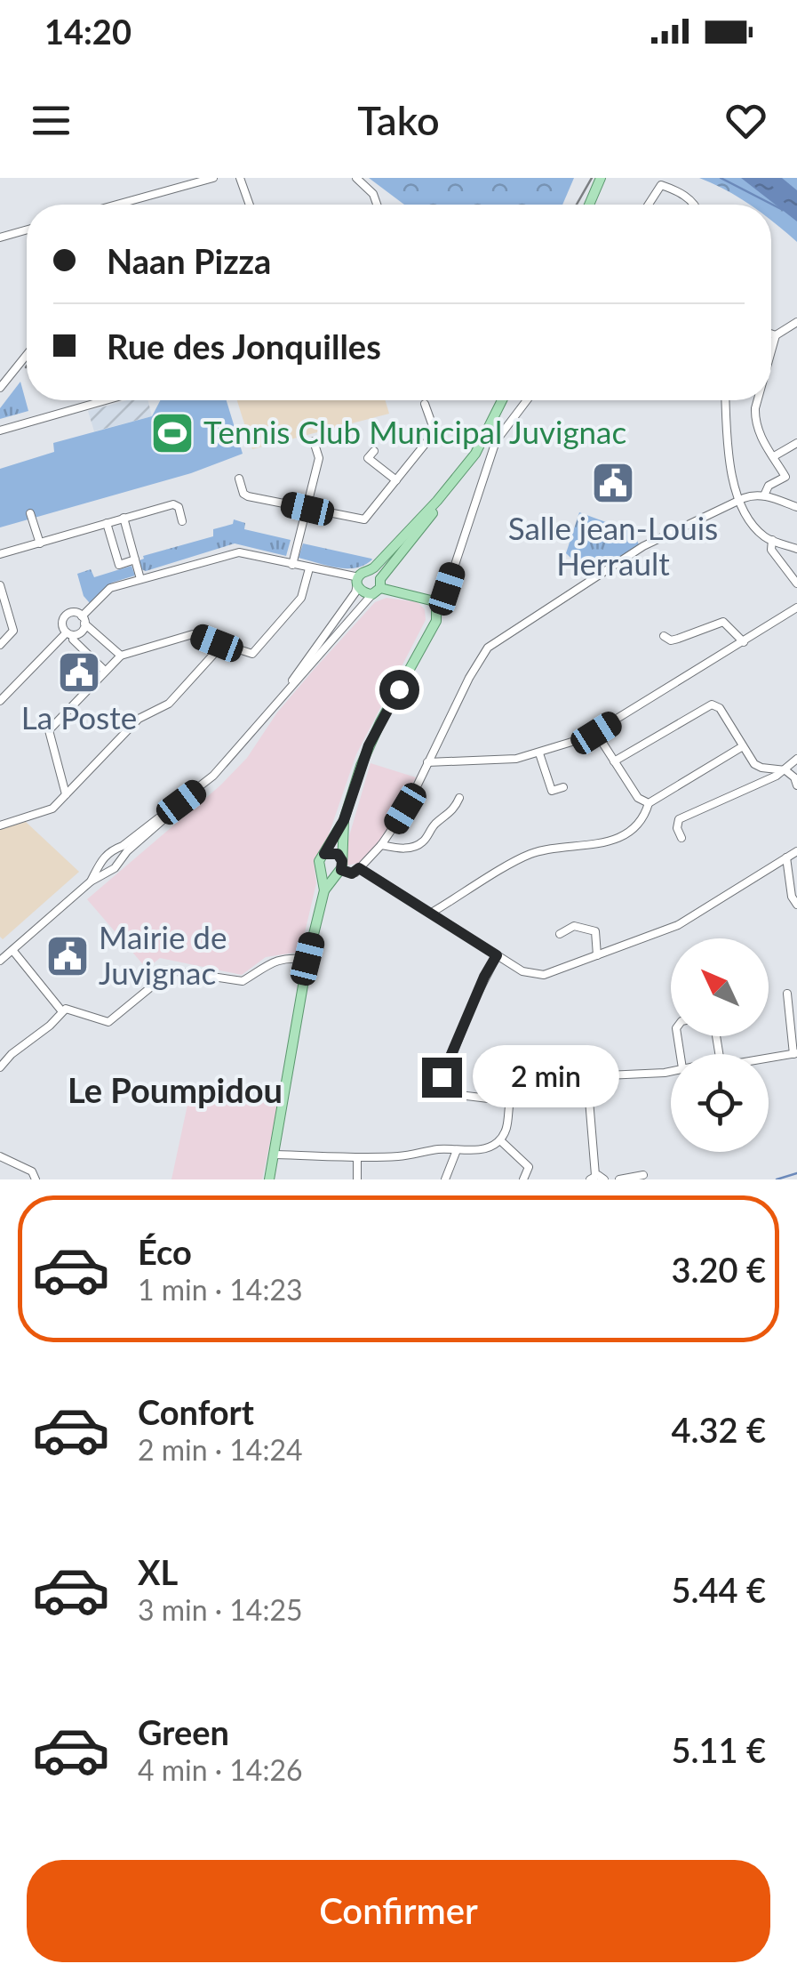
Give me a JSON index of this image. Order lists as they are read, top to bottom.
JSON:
{
  "districts": ["Le Poumpidou"],
  "places": {
    "sports": ["Tennis Club Municipal Juvignac"],
    "public building": ["Salle jean-Louis Herrault", "La Poste", "Mairie de Juvignac"]
  },
  "north": "top left",
  "page": {
    "status": "14:20",
    "header": "Tako",
    "banner": ["Naan Pizza", "Rue des Jonquilles"],
    "bubble": "2 min",
    "list": [
      {
        "name": "Éco",
        "note": "1 min · 14:23",
        "value": "3.20 €"
      },
      {
        "name": "Confort",
        "note": "2 min · 14:24",
        "value": "4.32 €"
      },
      {
        "name": "XL",
        "note": "3 min · 14:25",
        "value": "5.44 €"
      },
      {
        "name": "Green",
        "note": "4 min · 14:26",
        "value": "5.11 €"
      }
    ],
    "buttons": "Confirmer"
  }
}
